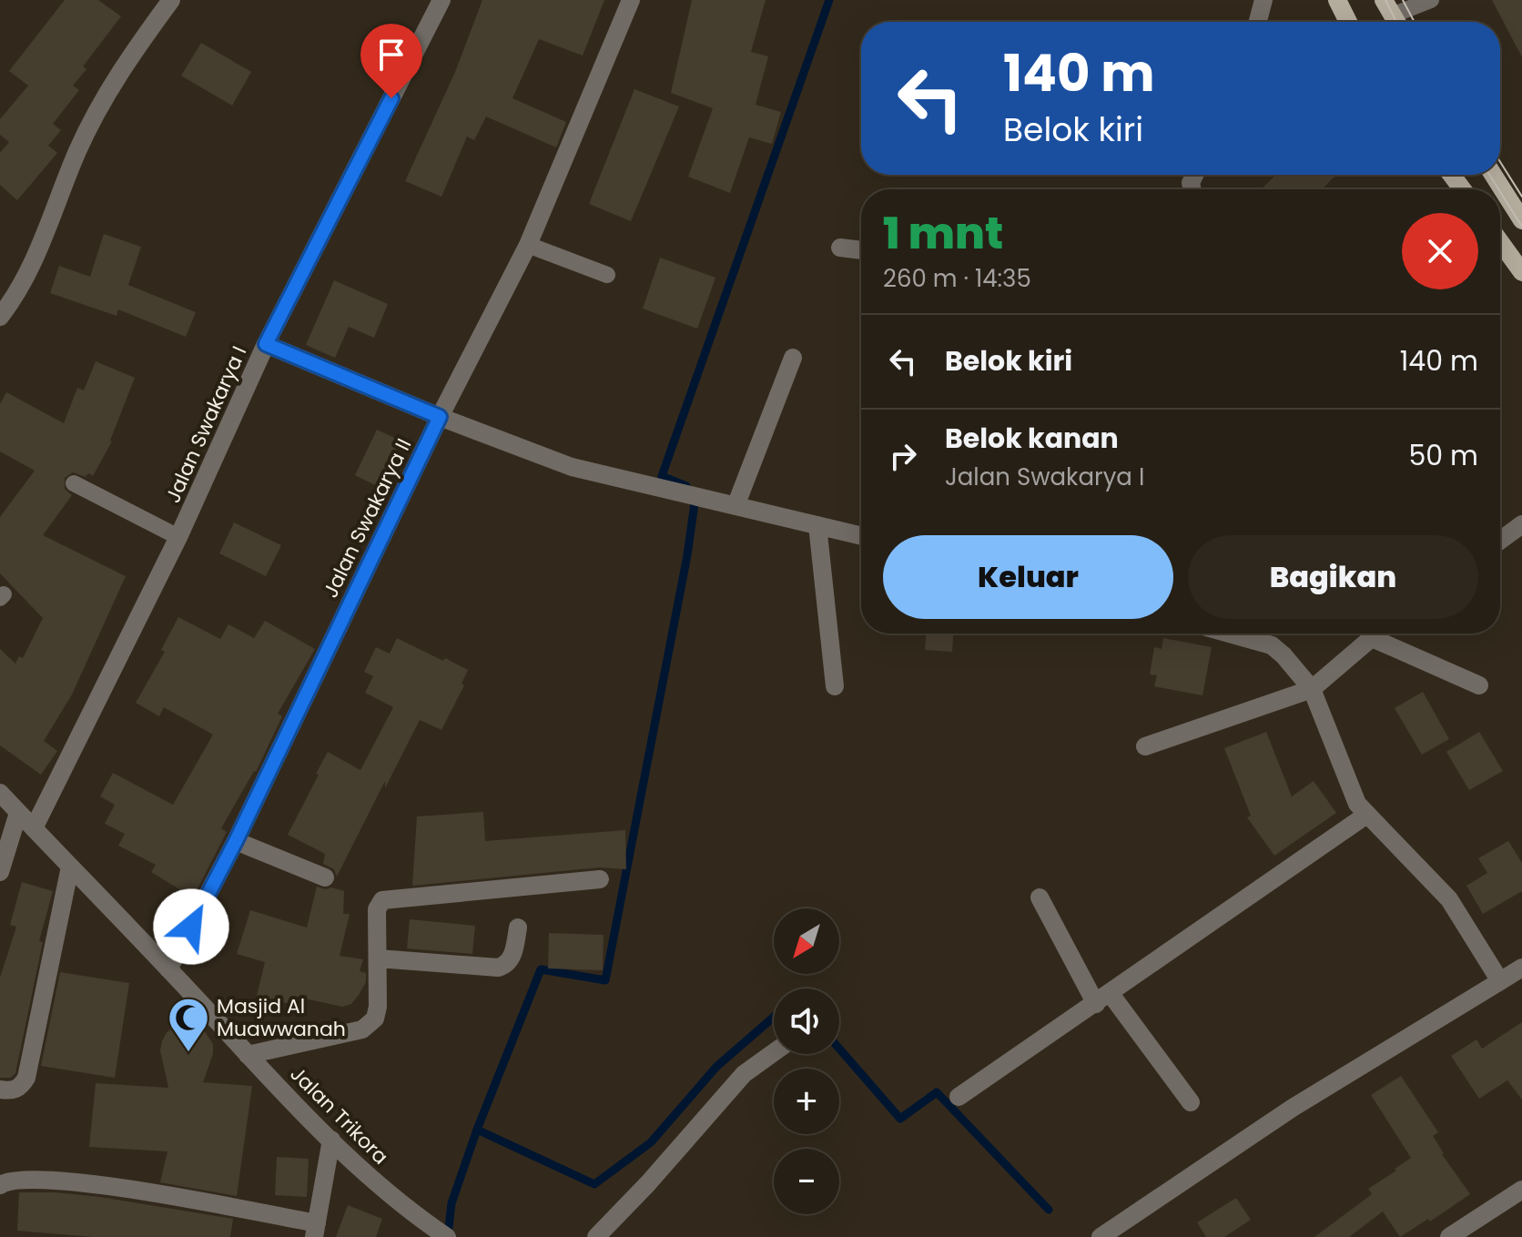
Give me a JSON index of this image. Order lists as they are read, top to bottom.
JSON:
{
  "streets": {
    "street": ["Jalan Swakarya I", "Jalan Swakarya II", "Jalan Trikora"]
  },
  "crossings": [
    ["Jalan Swakarya I", "Jalan Trikora"],
    ["Jalan Swakarya II", "Jalan Trikora"]
  ],
  "places": {
    "mosque": ["Masjid Al Muawwanah"]
  },
  "north": "bottom left",
  "page": {
    "turn": ["140 m", "Belok kiri"],
    "heading": ["1 mnt", "260 m · 14:35"],
    "list": [
      {
        "name": "Belok kiri",
        "value": "140 m"
      },
      {
        "name": "Belok kanan",
        "note": "Jalan Swakarya I",
        "value": "50 m"
      }
    ],
    "buttons": ["Keluar", "Bagikan"],
    "map_buttons": ["+", "−"]
  }
}
